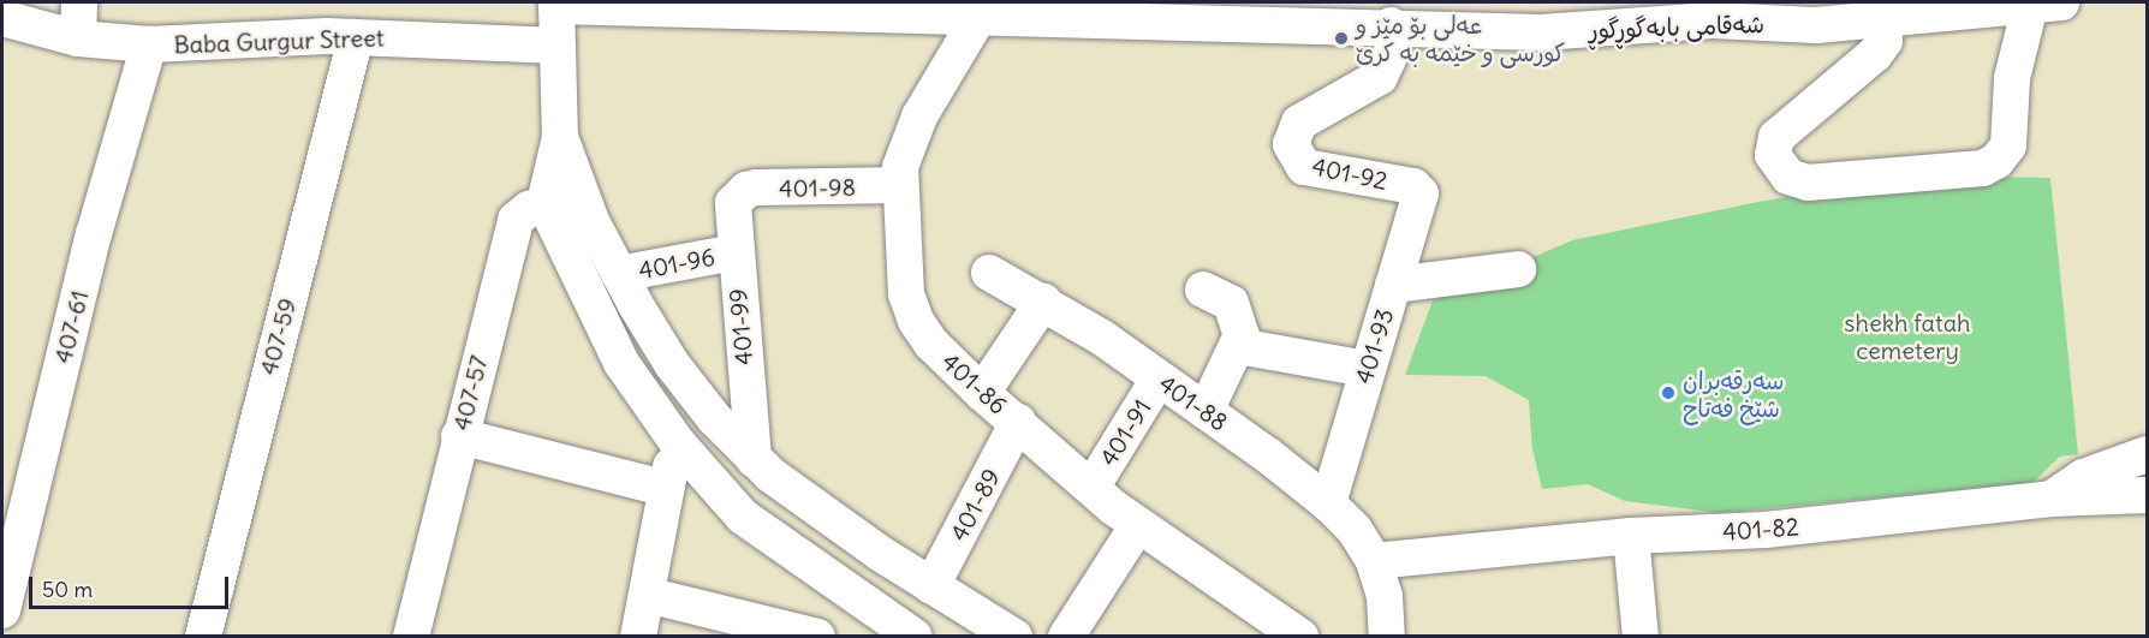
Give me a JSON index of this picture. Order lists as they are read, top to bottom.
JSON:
{
  "streets": {
    "street": [
      "شەقامی بابەگوڕگوڕ",
      "Baba Gurgur Street",
      "401-92",
      "401-98",
      "401-96",
      "407-61",
      "401-99",
      "407-59",
      "401-93",
      "401-86",
      "407-57",
      "401-88",
      "401-91",
      "401-89",
      "401-82"
    ]
  },
  "crossings": [
    ["شەقامی بابەگوڕگوڕ", "401-92"],
    ["شەقامی بابەگوڕگوڕ", "401-86"],
    ["Baba Gurgur Street", "407-61"],
    ["Baba Gurgur Street", "407-59"],
    ["401-92", "401-93"],
    ["401-98", "401-99"],
    ["401-98", "401-86"],
    ["401-96", "401-99"],
    ["401-93", "401-88"],
    ["401-86", "401-91"],
    ["401-86", "401-89"],
    ["401-88", "401-91"],
    ["401-88", "401-82"]
  ],
  "parks": ["shekh fatah cemetery"],
  "places": ["عەلی بۆ مێز و کورسی و خێمە بە کرێ", "سەرقەبران شێخ فەتاح"],
  "scale_bar": "50 m"
}
